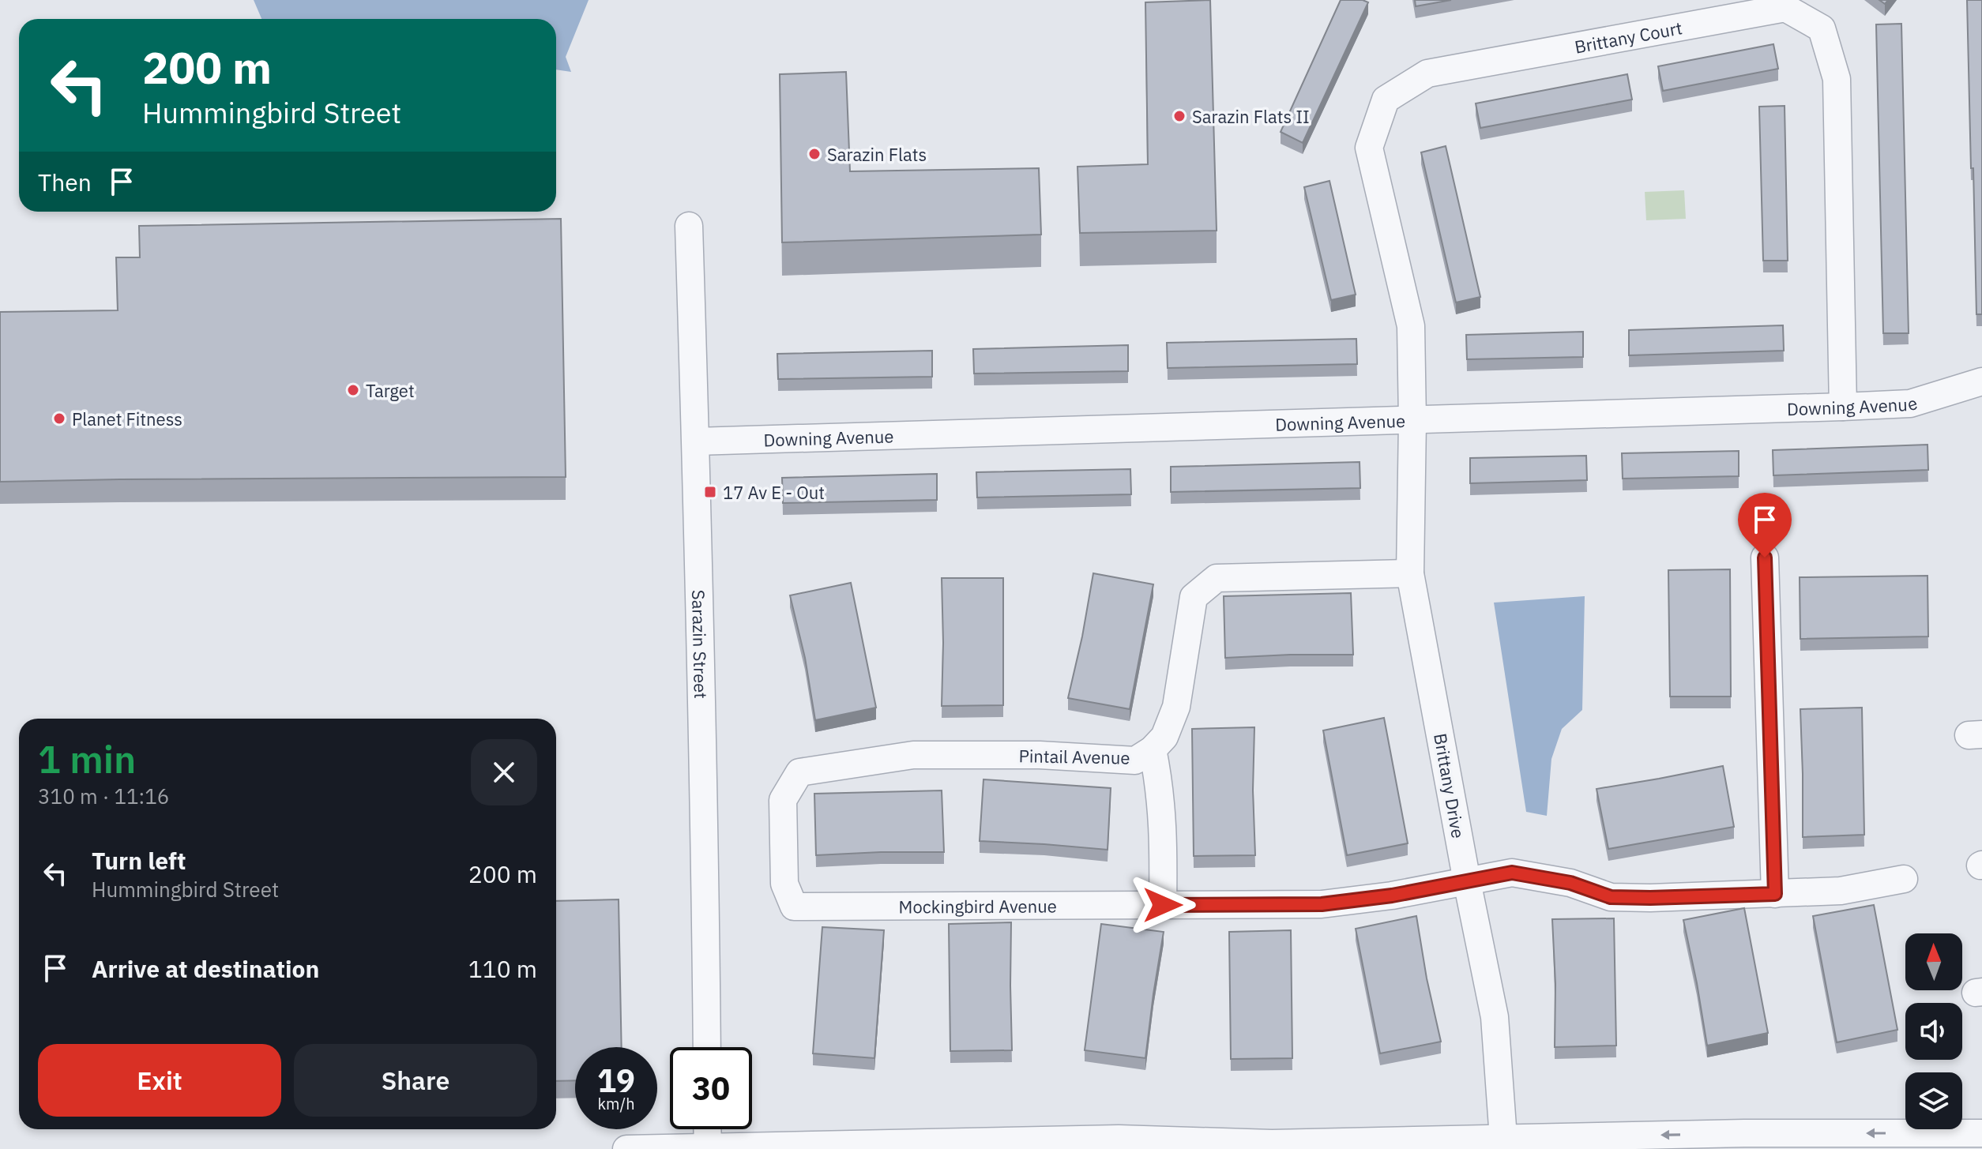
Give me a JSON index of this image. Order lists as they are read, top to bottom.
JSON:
{
  "streets": {
    "street": [
      "Brittany Court",
      "Downing Avenue",
      "Sarazin Street",
      "Pintail Avenue",
      "Brittany Drive",
      "Mockingbird Avenue"
    ]
  },
  "crossings": [
    ["Brittany Court", "Downing Avenue"],
    ["Brittany Court", "Brittany Drive"],
    ["Downing Avenue", "Sarazin Street"],
    ["Downing Avenue", "Brittany Drive"],
    ["Pintail Avenue", "Brittany Drive"],
    ["Pintail Avenue", "Mockingbird Avenue"],
    ["Brittany Drive", "Mockingbird Avenue"]
  ],
  "places": {
    "other": [
      "Sarazin Flats II",
      "Sarazin Flats",
      "Target",
      "Planet Fitness"
    ],
    "transit": ["17 Av E - Out"]
  },
  "north": "top",
  "page": {
    "turn": ["200 m", "Hummingbird Street"],
    "then": "Then",
    "heading": ["1 min", "310 m · 11:16"],
    "list": [
      {
        "name": "Turn left",
        "note": "Hummingbird Street",
        "value": "200 m"
      },
      {
        "name": "Arrive at destination",
        "value": "110 m"
      }
    ],
    "buttons": ["Exit", "Share"],
    "speed": "19 km/h",
    "limit": "30"
  }
}
